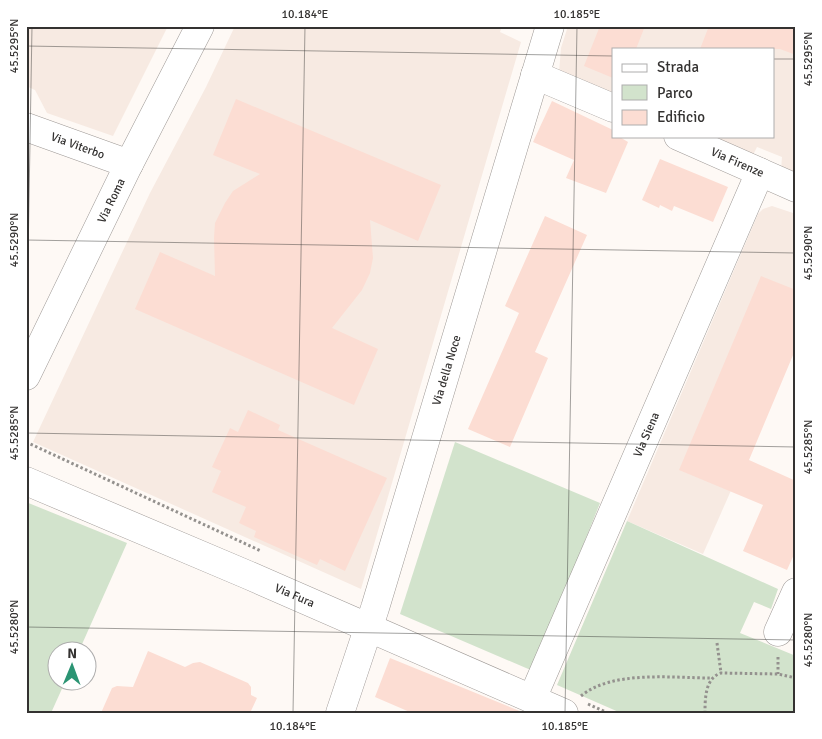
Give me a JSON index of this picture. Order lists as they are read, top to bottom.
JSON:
{
  "streets": {
    "street": [
      "Via Viterbo",
      "Via Firenze",
      "Via Roma",
      "Via della Noce",
      "Via Siena",
      "Via Fura"
    ]
  },
  "crossings": [
    ["Via Viterbo", "Via Roma"],
    ["Via Firenze", "Via Siena"],
    ["Via della Noce", "Via Fura"],
    ["Via Siena", "Via Fura"]
  ],
  "legend": ["Strada", "Parco", "Edificio"],
  "north": "top",
  "coordinates": [
    "10.184°E",
    "10.185°E",
    "45.5295°N",
    "45.5290°N",
    "45.5285°N",
    "45.5280°N"
  ]
}
